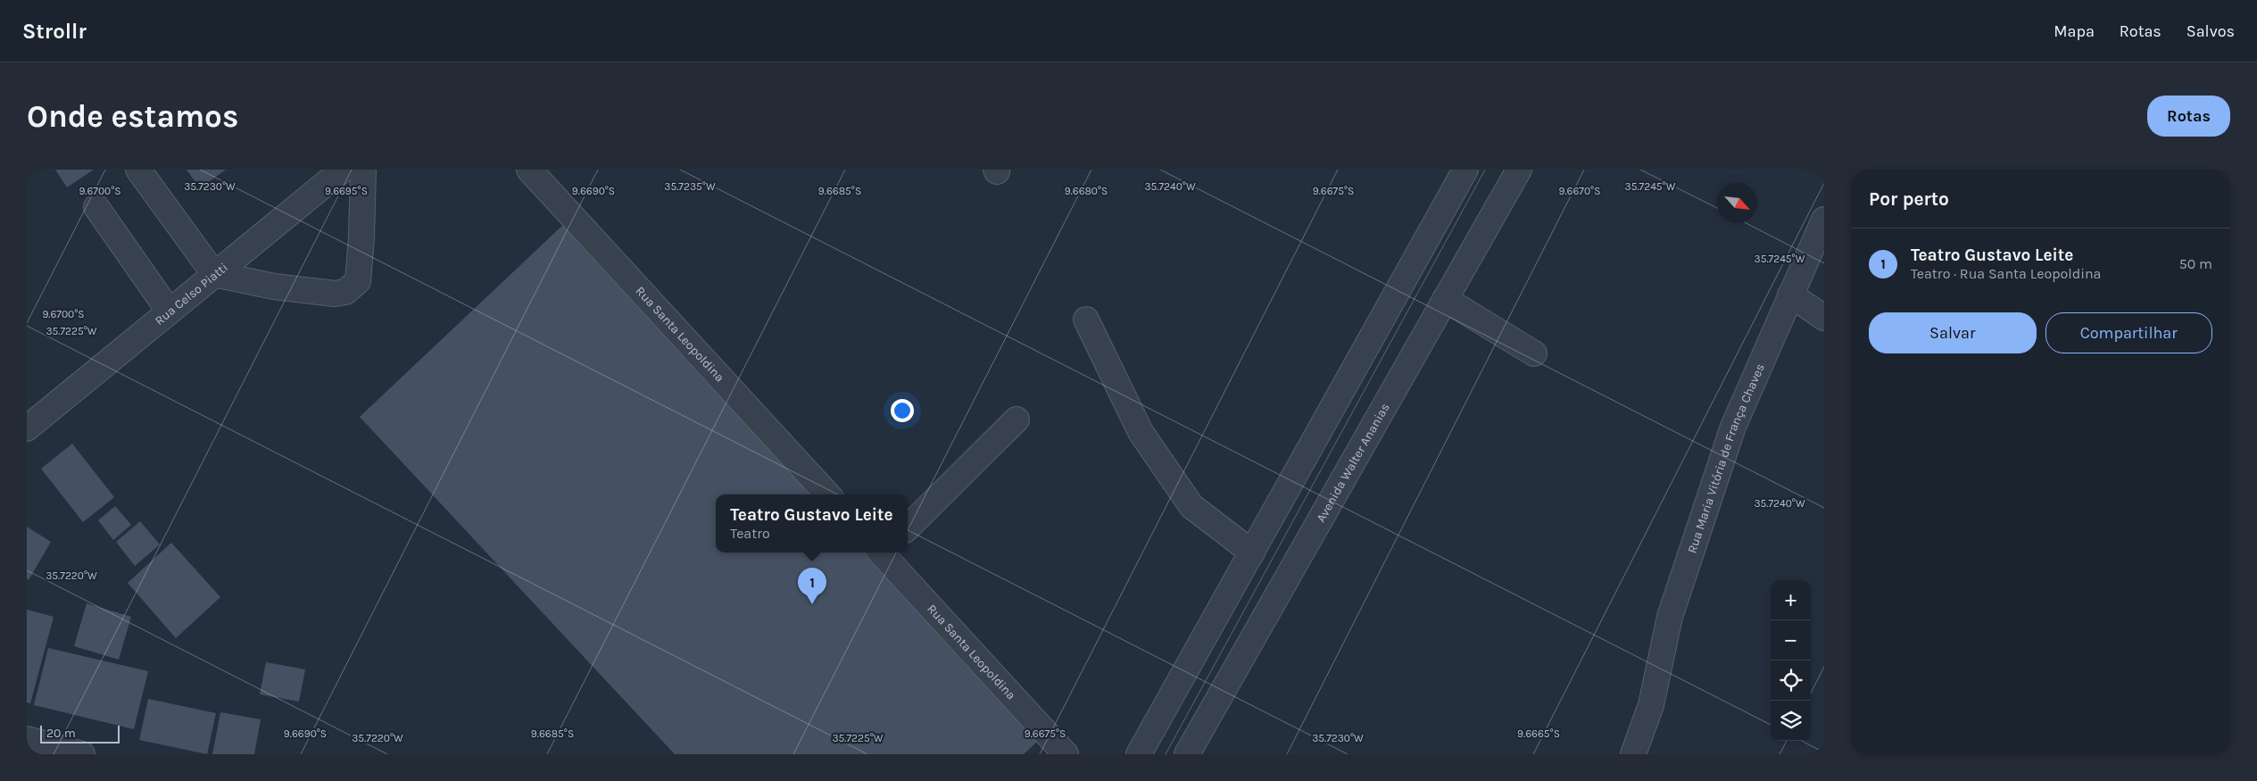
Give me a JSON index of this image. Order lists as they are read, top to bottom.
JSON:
{
  "streets": {
    "street": [
      "Rua Celso Piatti",
      "Rua Santa Leopoldina",
      "Rua Maria Vitória de França Chaves",
      "Avenida Walter Ananias"
    ]
  },
  "scale_bar": "20 m",
  "north": "bottom right",
  "page": {
    "header": "Strollr",
    "nav": ["Mapa", "Rotas", "Salvos"],
    "buttons": [
      "Rotas",
      ["Salvar", "Compartilhar"]
    ],
    "title": "Onde estamos",
    "heading": "Por perto",
    "list": [
      {
        "mark": "1",
        "name": "Teatro Gustavo Leite",
        "note": "Teatro · Rua Santa Leopoldina",
        "value": "50 m"
      }
    ],
    "popup": ["Teatro Gustavo Leite", "Teatro"],
    "pins": "1",
    "map_buttons": ["+", "−"],
    "scale": "20 m"
  },
  "coordinates": [
    "35.7230°W",
    "35.7235°W",
    "35.7240°W",
    "35.7245°W",
    "9.6700°S",
    "9.6695°S",
    "9.6690°S",
    "9.6685°S",
    "9.6680°S",
    "9.6675°S",
    "9.6670°S",
    "35.7225°W",
    "35.7220°W",
    "9.6665°S"
  ]
}
